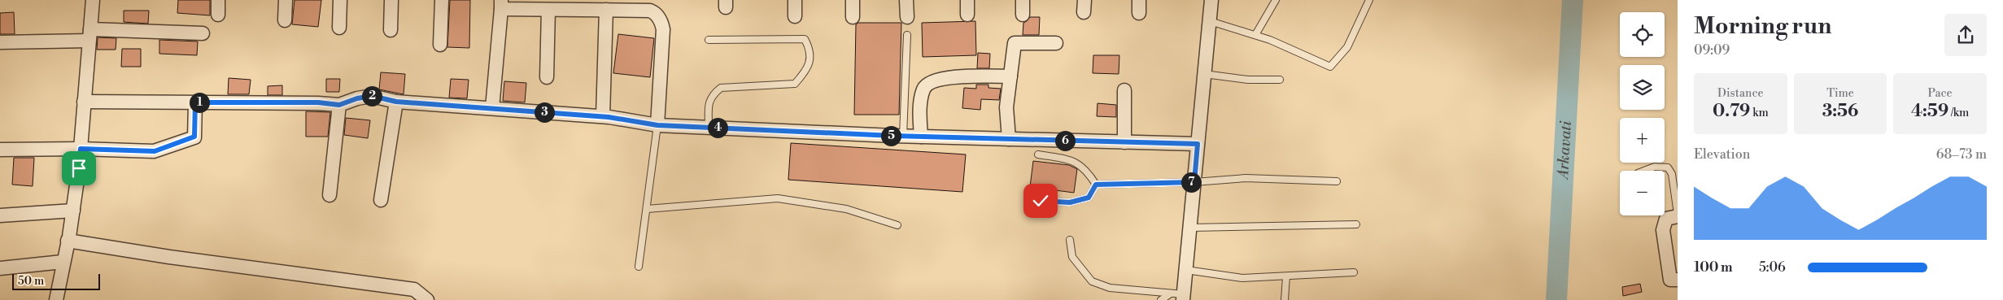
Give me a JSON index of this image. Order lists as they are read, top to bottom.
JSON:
{
  "water": ["Arkavati"],
  "scale_bar": "50 m",
  "page": {
    "heading": ["Morning run", "09:09"],
    "map_buttons": ["+", "−"],
    "stats": [
      ["Distance", "0.79 km"],
      ["Time", "3:56"],
      ["Pace", "4:59 /km"]
    ],
    "pins": [
      "2",
      "1",
      "3",
      "4",
      "5",
      "6",
      "7"
    ],
    "chart": ["Elevation", "68–73 m"],
    "list": [
      {
        "name": "100 m",
        "note": "5:06"
      }
    ],
    "scale": "50 m"
  }
}
